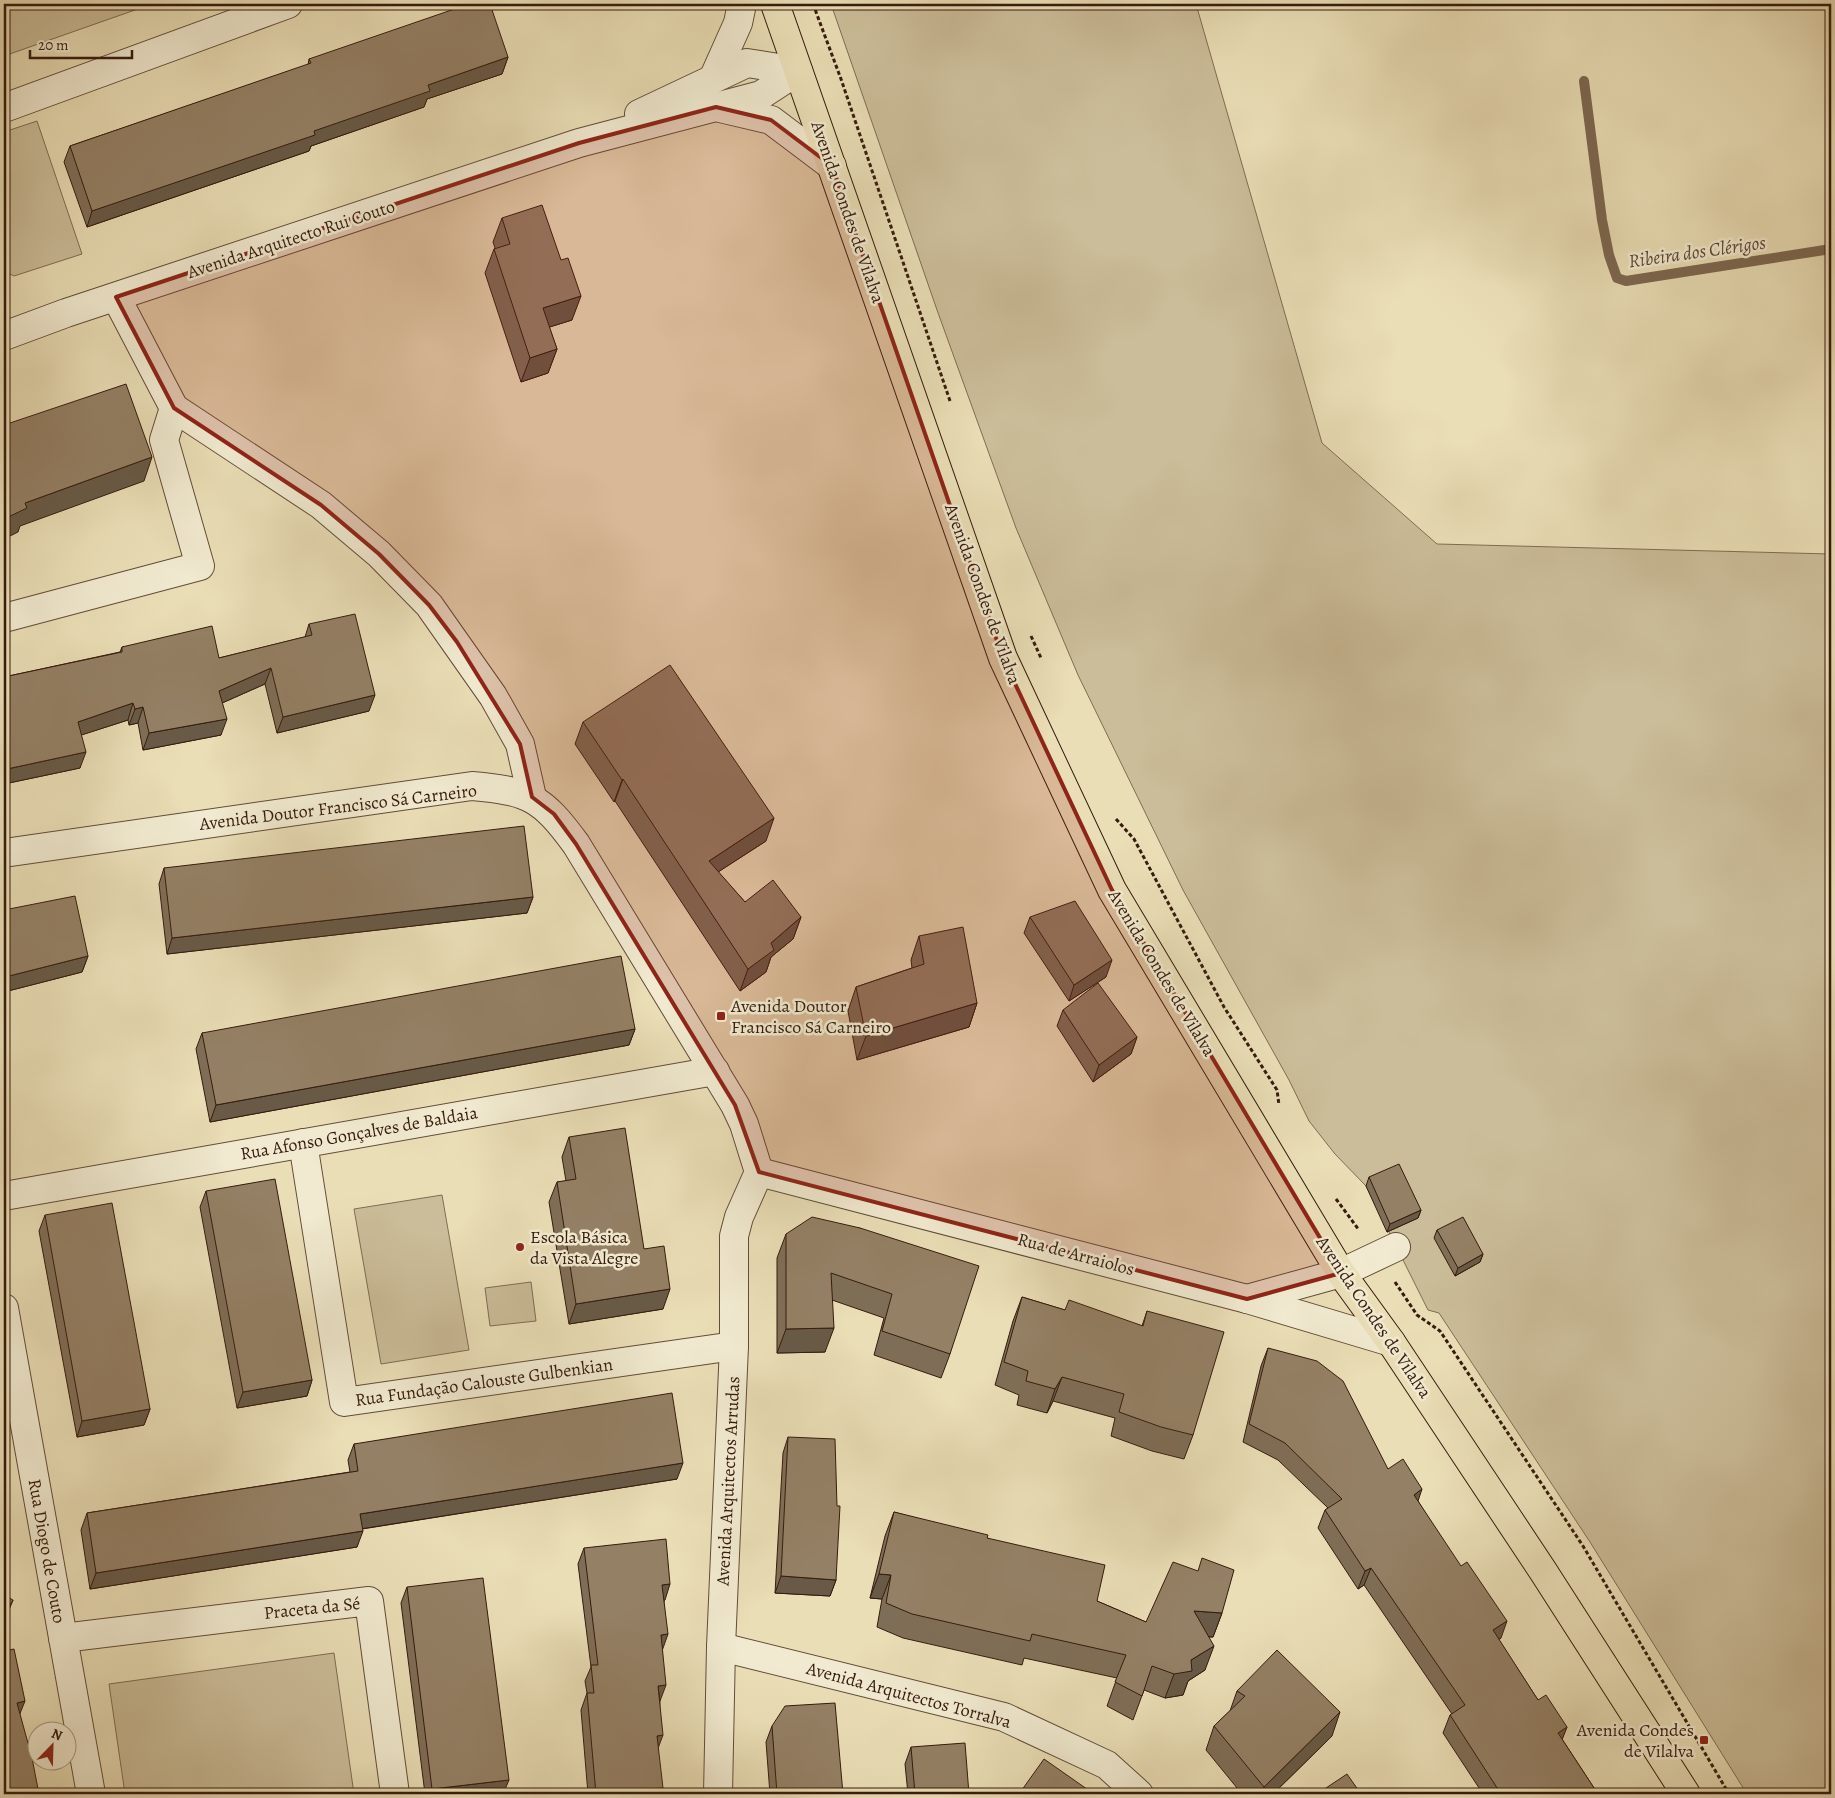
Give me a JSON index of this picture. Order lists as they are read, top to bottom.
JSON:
{
  "streets": {
    "main road": ["Avenida Condes de Vilalva"],
    "street": [
      "Avenida Arquitecto Rui Couto",
      "Avenida Doutor Francisco Sá Carneiro",
      "Rua Afonso Gonçalves de Baldaia",
      "Rua de Arraiolos",
      "Rua Fundação Calouste Gulbenkian",
      "Avenida Arquitectos Arrudas",
      "Rua Diogo de Couto",
      "Praceta da Sé",
      "Avenida Arquitectos Torralva"
    ]
  },
  "crossings": [
    ["Avenida Condes de Vilalva", "Avenida Arquitecto Rui Couto"],
    ["Avenida Condes de Vilalva", "Rua de Arraiolos"],
    ["Avenida Doutor Francisco Sá Carneiro", "Rua Afonso Gonçalves de Baldaia"],
    ["Avenida Doutor Francisco Sá Carneiro", "Rua de Arraiolos"],
    ["Avenida Doutor Francisco Sá Carneiro", "Avenida Arquitectos Arrudas"],
    ["Rua Afonso Gonçalves de Baldaia", "Rua Fundação Calouste Gulbenkian"],
    ["Rua de Arraiolos", "Avenida Arquitectos Arrudas"],
    ["Rua Fundação Calouste Gulbenkian", "Avenida Arquitectos Arrudas"],
    ["Avenida Arquitectos Arrudas", "Avenida Arquitectos Torralva"],
    ["Rua Diogo de Couto", "Praceta da Sé"]
  ],
  "water": ["Ribeira dos Clérigos"],
  "places": {
    "transit": ["Avenida Doutor Francisco Sá Carneiro", "Avenida Condes de Vilalva"],
    "other": ["Escola Básica da Vista Alegre"]
  },
  "scale_bar": "20 m",
  "north": "top right"
}
